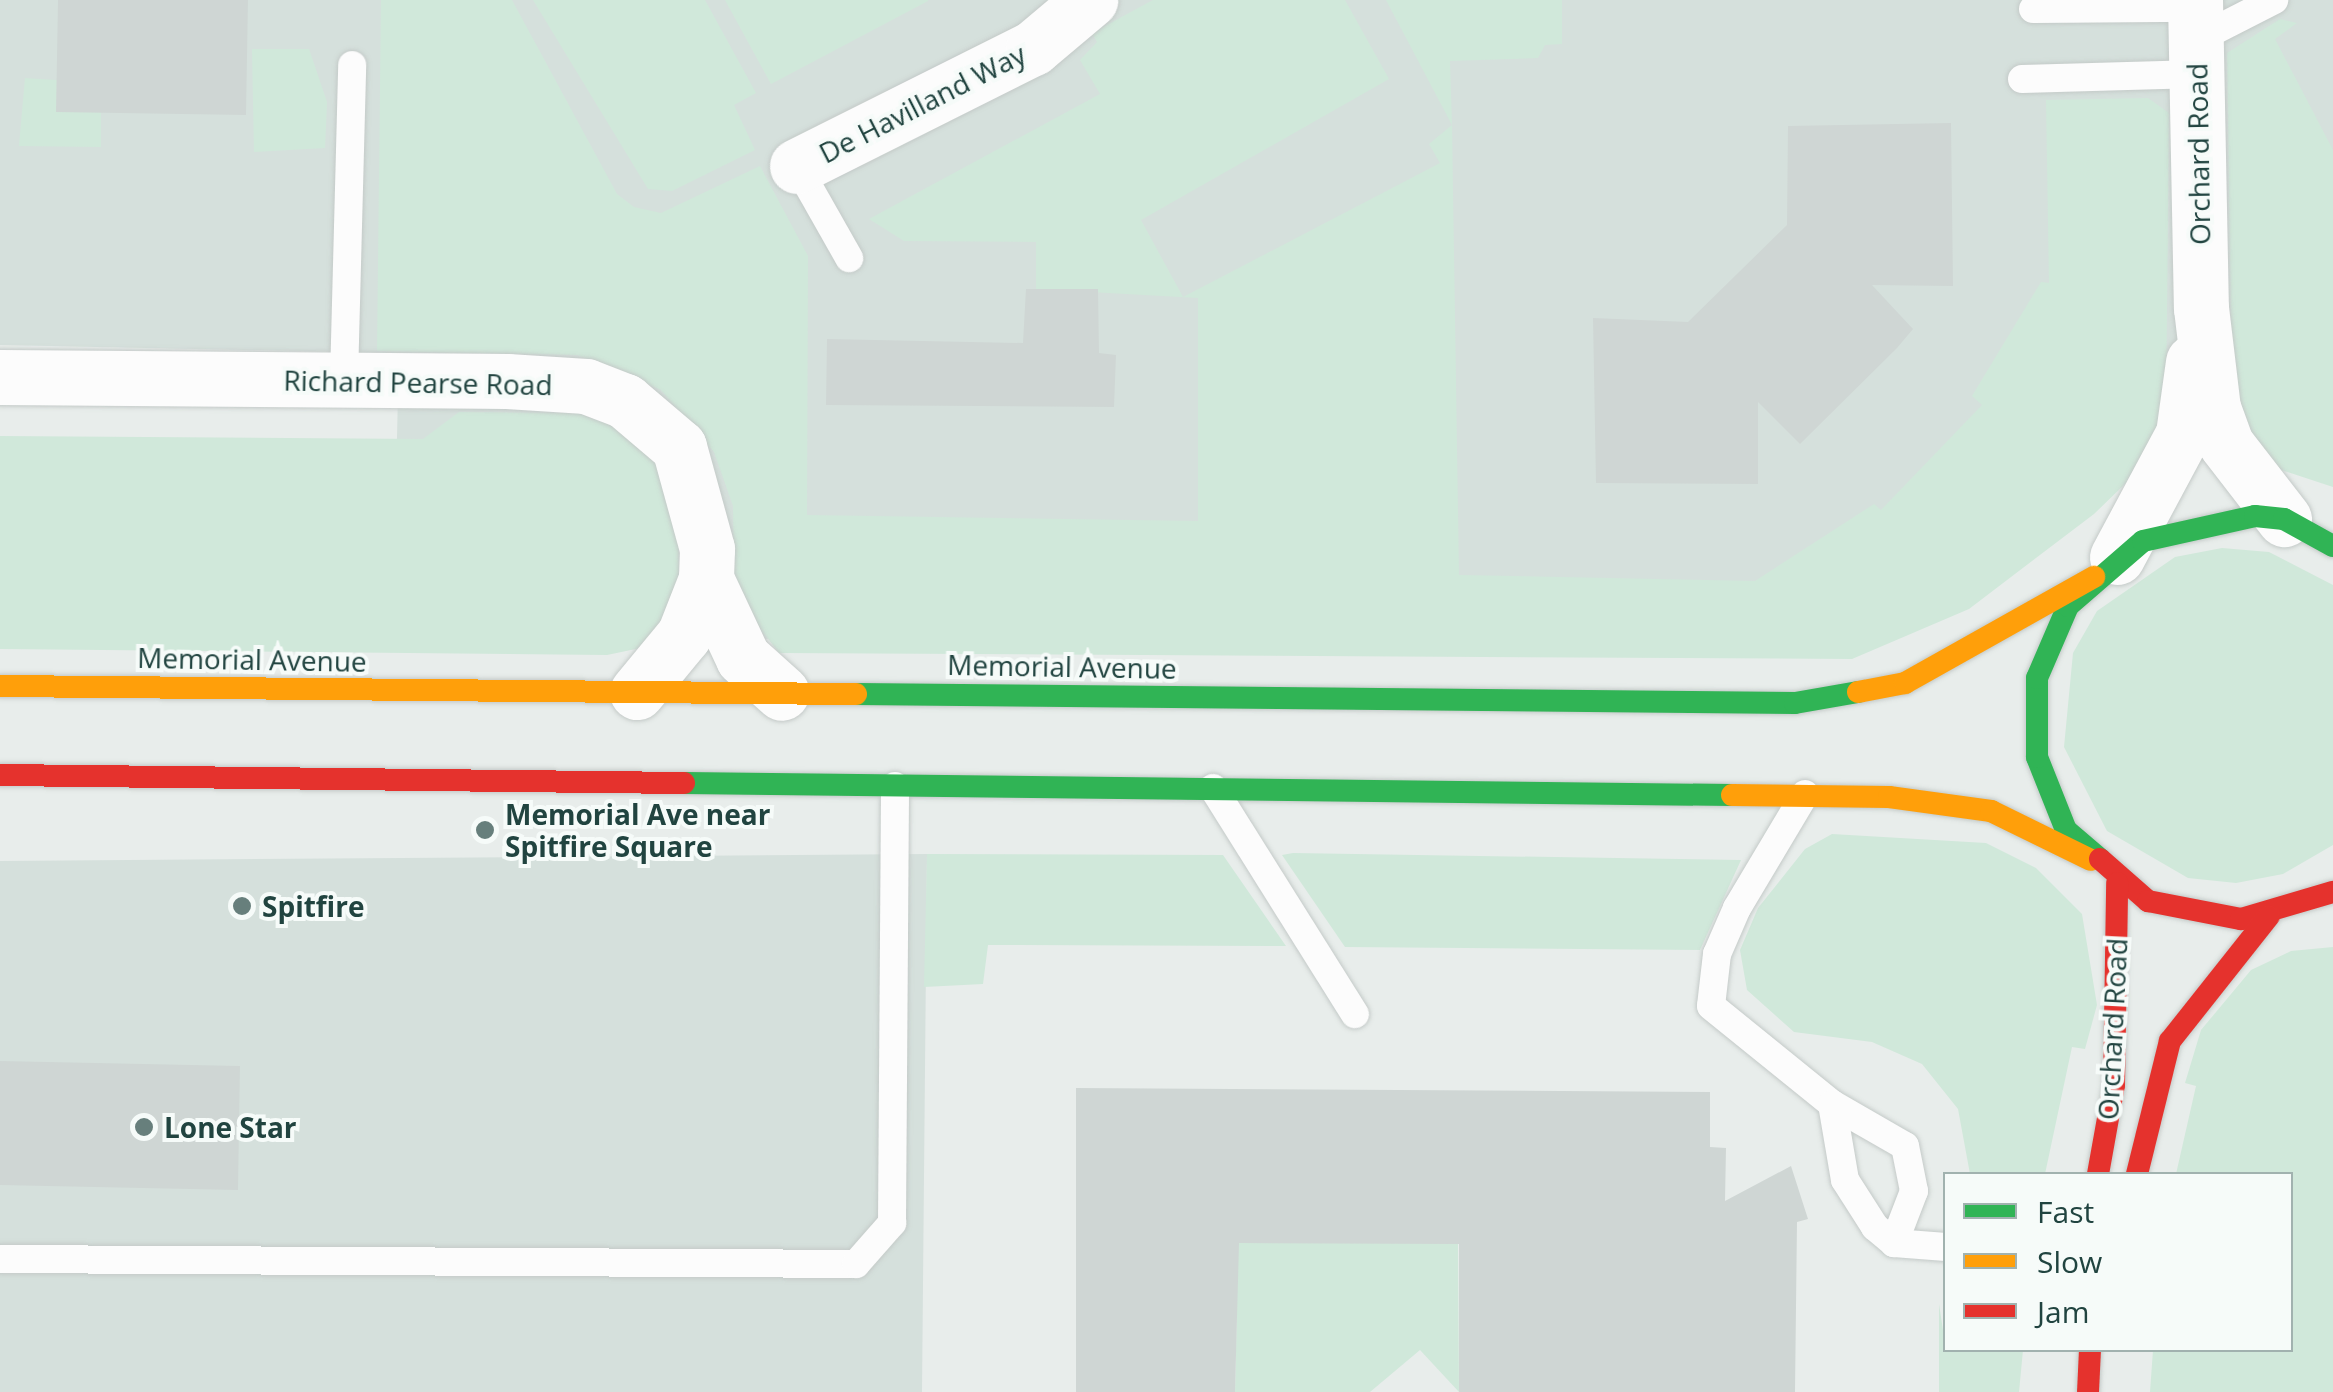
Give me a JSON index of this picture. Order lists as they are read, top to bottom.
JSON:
{
  "streets": {
    "main road": ["Orchard Road", "Memorial Avenue"],
    "street": ["De Havilland Way", "Richard Pearse Road"]
  },
  "crossings": [
    ["Orchard Road", "Memorial Avenue"],
    ["Richard Pearse Road", "Memorial Avenue"]
  ],
  "places": ["Memorial Ave near Spitfire Square", "Spitfire", "Lone Star"],
  "legend": ["Fast", "Slow", "Jam"]
}
